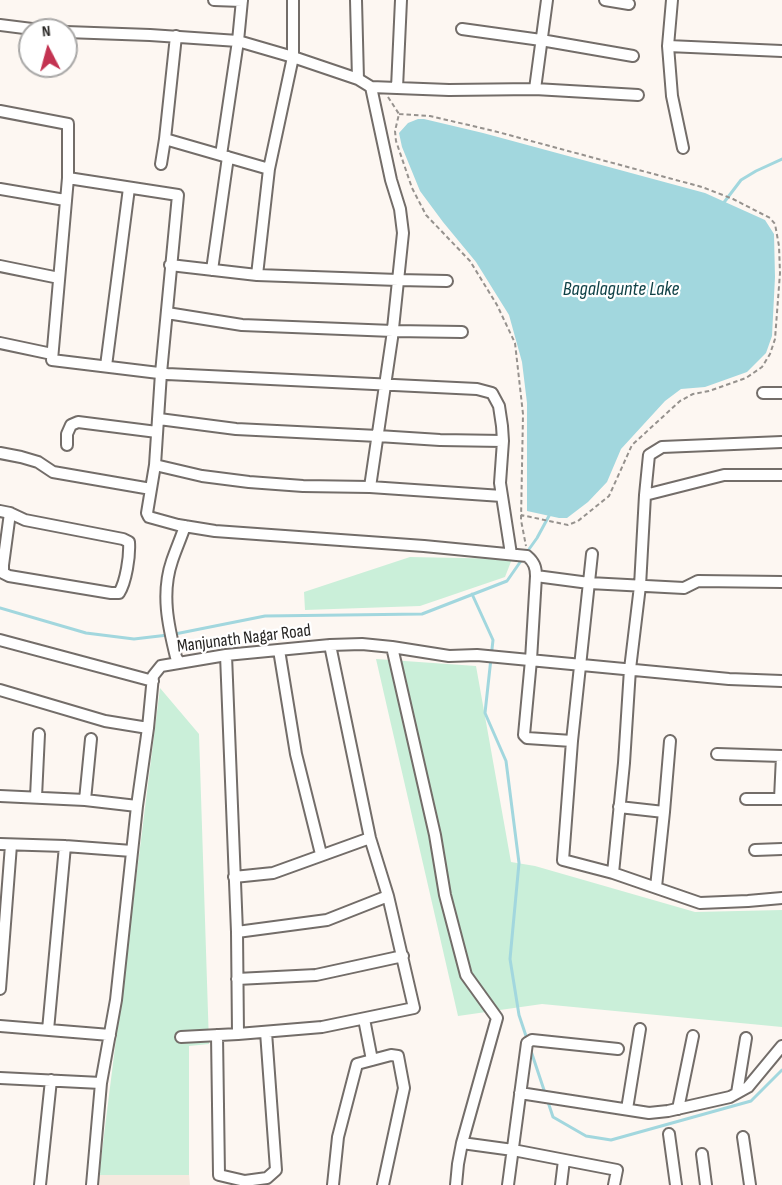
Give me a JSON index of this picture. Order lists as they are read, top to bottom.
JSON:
{
  "streets": {
    "street": ["Manjunath Nagar Road"]
  },
  "water": ["Bagalagunte Lake"],
  "north": "top"
}
